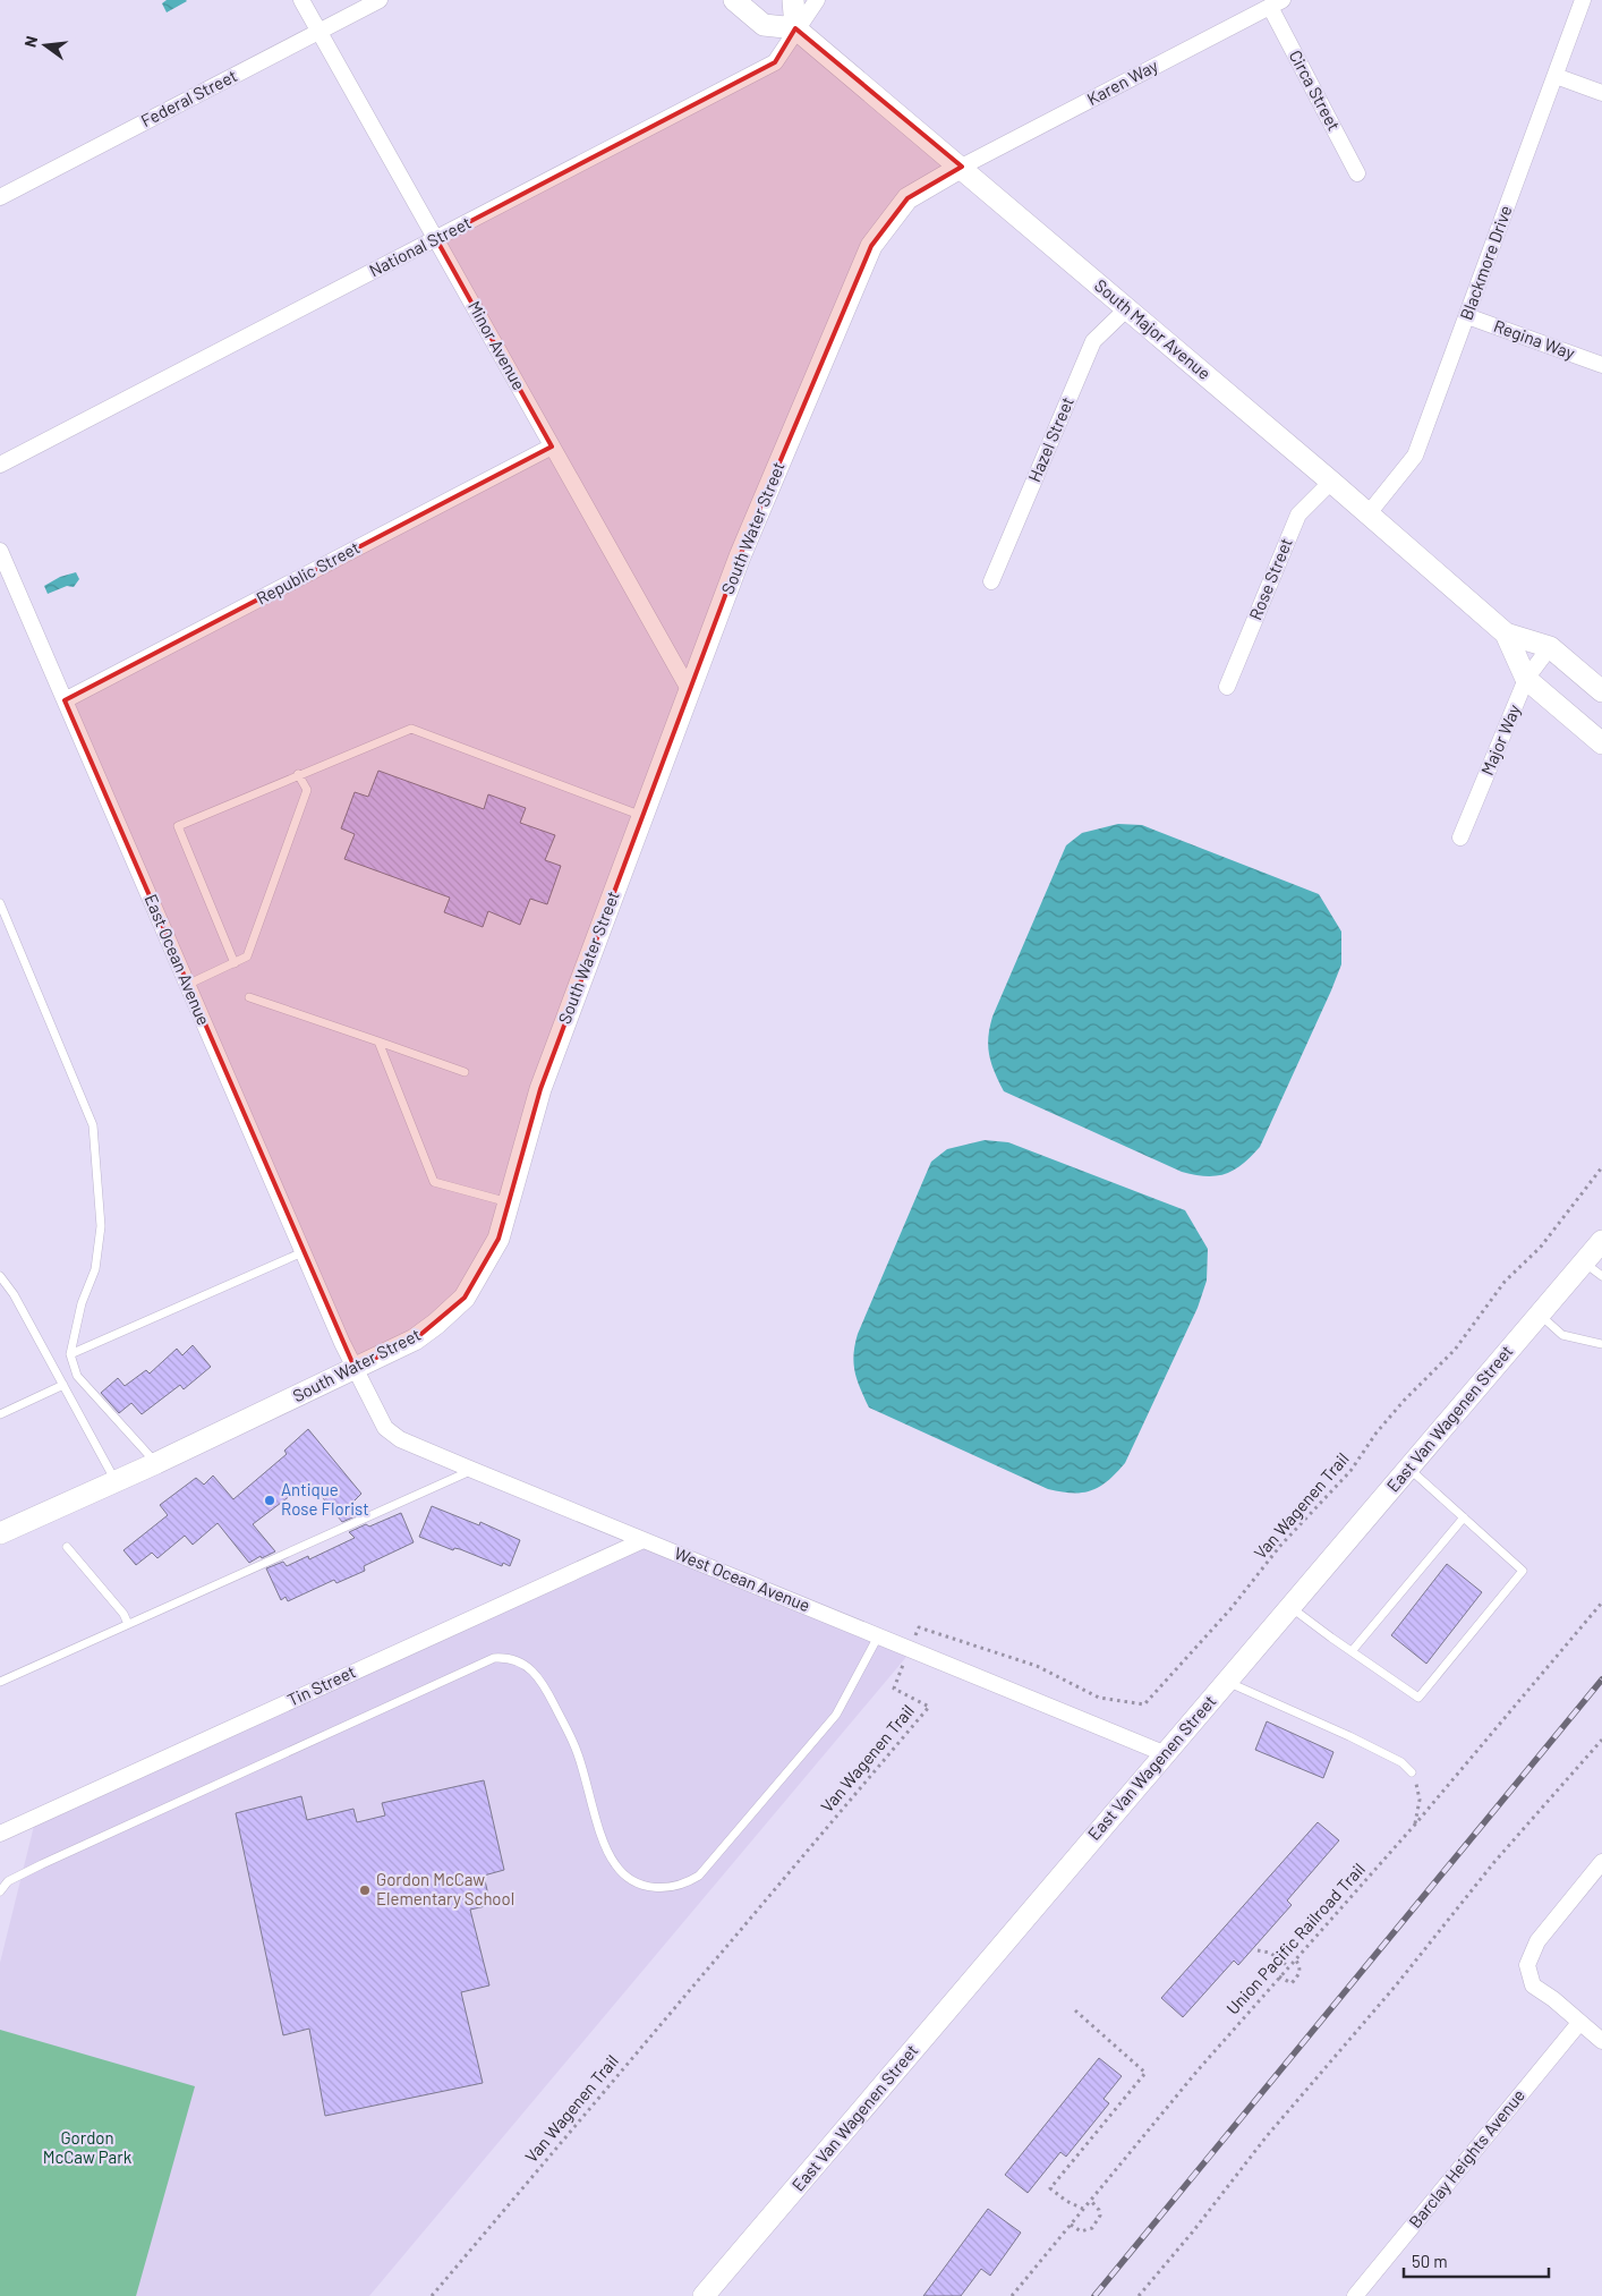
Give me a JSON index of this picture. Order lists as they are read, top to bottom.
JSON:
{
  "streets": {
    "main road": ["South Major Avenue", "South Water Street", "East Van Wagenen Street"],
    "street": [
      "Karen Way",
      "Circa Street",
      "Federal Street",
      "National Street",
      "Blackmore Drive",
      "Regina Way",
      "Minor Avenue",
      "Hazel Street",
      "Republic Street",
      "Rose Street",
      "Major Way",
      "East Ocean Avenue",
      "West Ocean Avenue",
      "Tin Street",
      "Barclay Heights Avenue"
    ],
    "path": ["Van Wagenen Trail", "Union Pacific Railroad Trail"]
  },
  "crossings": [
    ["Karen Way", "Circa Street"],
    ["Karen Way", "South Major Avenue"],
    ["Karen Way", "South Water Street"],
    ["Federal Street", "Minor Avenue"],
    ["National Street", "South Major Avenue"],
    ["National Street", "Minor Avenue"],
    ["Blackmore Drive", "South Major Avenue"],
    ["Blackmore Drive", "Regina Way"],
    ["South Major Avenue", "Hazel Street"],
    ["South Major Avenue", "South Water Street"],
    ["South Major Avenue", "Rose Street"],
    ["South Major Avenue", "Major Way"],
    ["Minor Avenue", "South Water Street"],
    ["Minor Avenue", "Republic Street"],
    ["South Water Street", "East Ocean Avenue"],
    ["South Water Street", "West Ocean Avenue"],
    ["Republic Street", "East Ocean Avenue"],
    ["East Ocean Avenue", "West Ocean Avenue"],
    ["East Van Wagenen Street", "West Ocean Avenue"],
    ["Van Wagenen Trail", "West Ocean Avenue"],
    ["West Ocean Avenue", "Tin Street"]
  ],
  "parks": ["Gordon McCaw Park"],
  "places": ["Antique Rose Florist", "Gordon McCaw Elementary School"],
  "scale_bar": "50 m",
  "north": "left"
}
